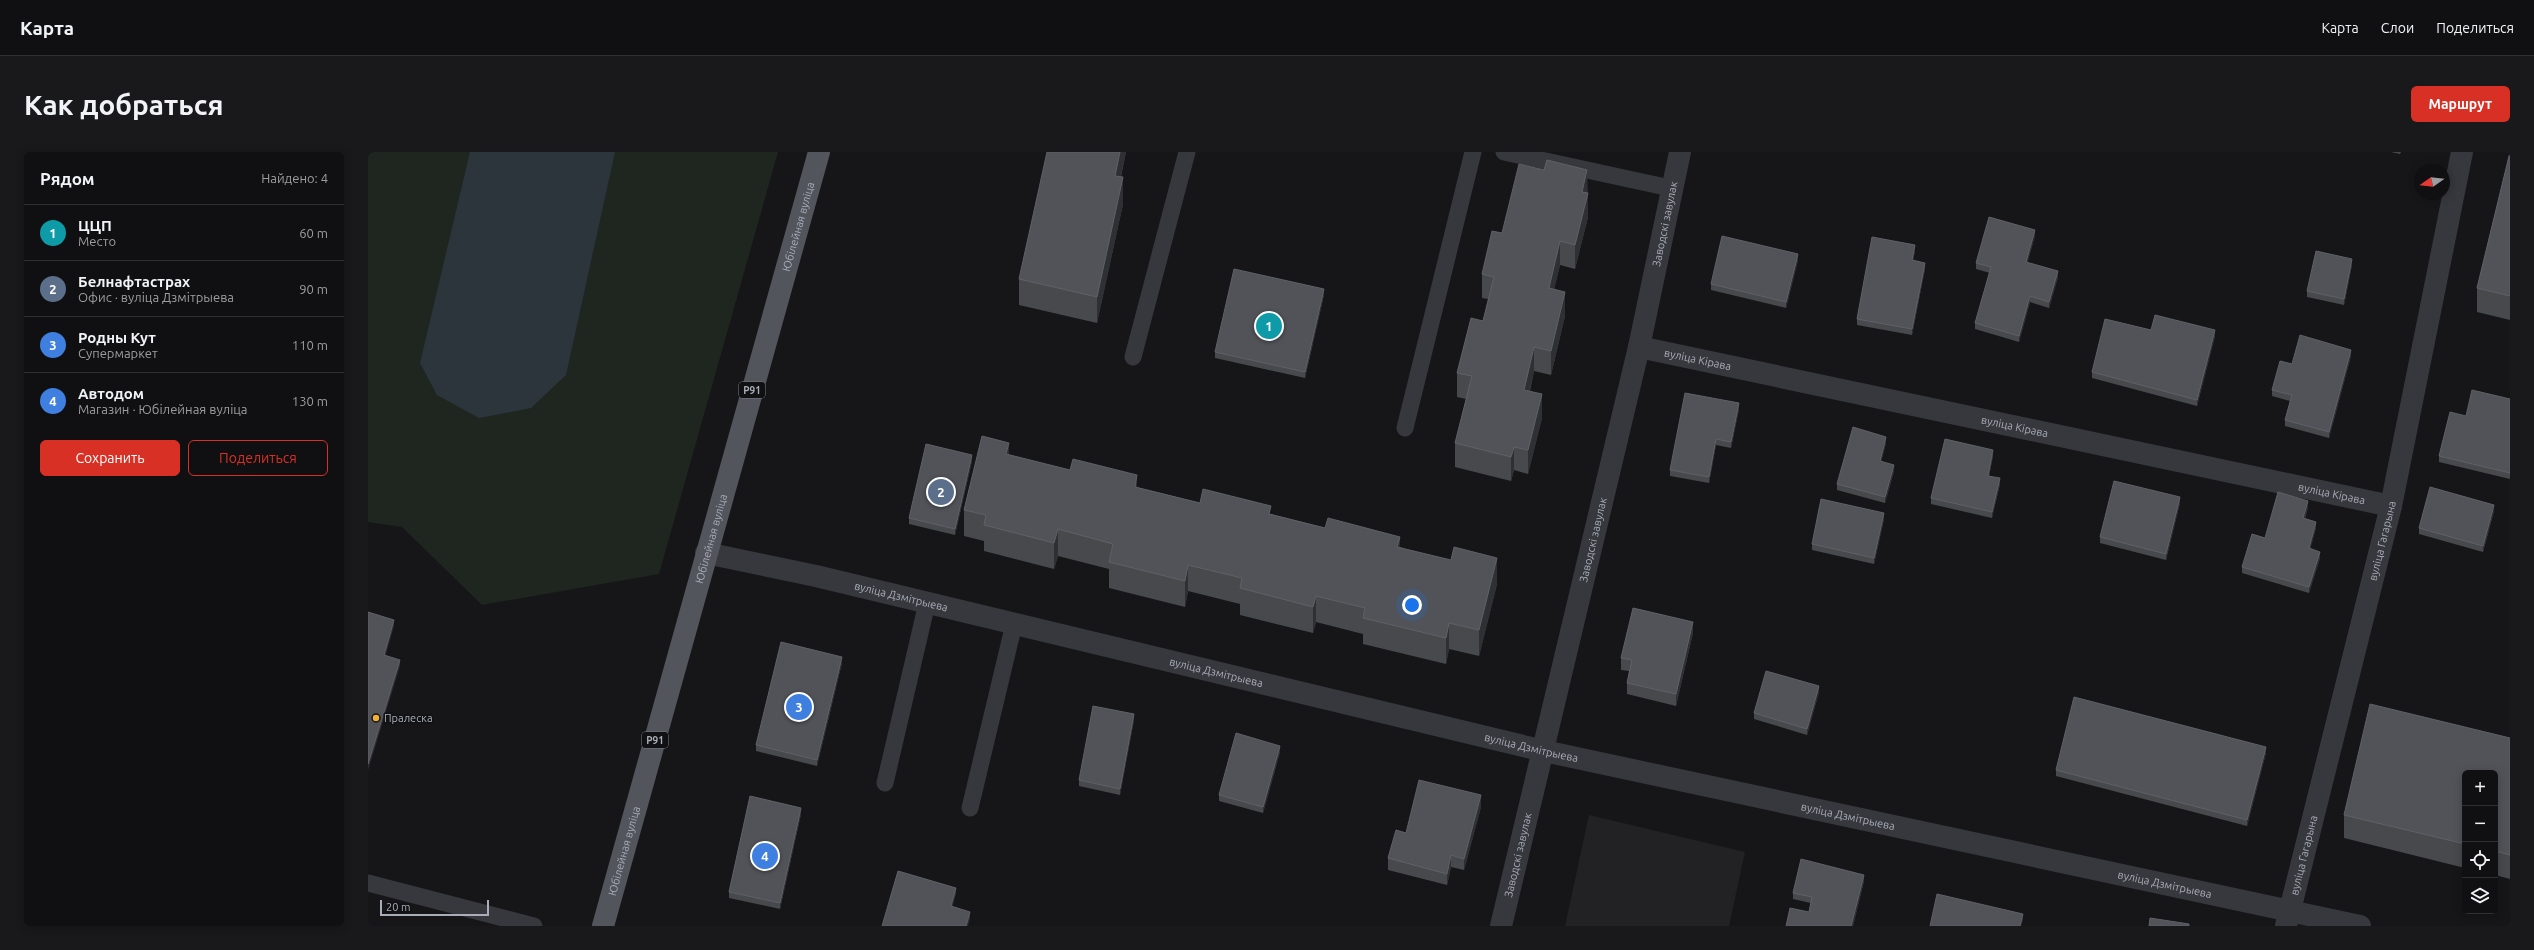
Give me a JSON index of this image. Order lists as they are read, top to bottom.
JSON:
{
  "streets": {
    "main road": ["Юбілейная вуліца", "Р91"],
    "street": [
      "Заводскі завулак",
      "вуліца Кірава",
      "вуліца Гагарына",
      "вуліца Дзмітрыева"
    ]
  },
  "crossings": [
    ["Заводскі завулак", "вуліца Кірава"],
    ["Заводскі завулак", "вуліца Дзмітрыева"],
    ["Юбілейная вуліца", "вуліца Дзмітрыева"],
    ["вуліца Кірава", "вуліца Гагарына"],
    ["вуліца Гагарына", "вуліца Дзмітрыева"]
  ],
  "places": ["Пралеска"],
  "scale_bar": "20 m",
  "north": "left",
  "page": {
    "header": "Карта",
    "nav": ["Карта", "Слои", "Поделиться"],
    "buttons": [
      "Маршрут",
      ["Сохранить", "Поделиться"]
    ],
    "title": "Как добраться",
    "heading": ["Рядом", "Найдено: 4"],
    "list": [
      {
        "mark": "1",
        "name": "ЦЦП",
        "note": "Место",
        "value": "60 m"
      },
      {
        "mark": "2",
        "name": "Белнафтастрах",
        "note": "Офис · вуліца Дзмітрыева",
        "value": "90 m"
      },
      {
        "mark": "3",
        "name": "Родны Кут",
        "note": "Супермаркет",
        "value": "110 m"
      },
      {
        "mark": "4",
        "name": "Автодом",
        "note": "Магазин · Юбілейная вуліца",
        "value": "130 m"
      }
    ],
    "pins": [
      "1",
      "2",
      "3",
      "4"
    ],
    "map_buttons": ["+", "−"],
    "scale": "20 m"
  }
}
